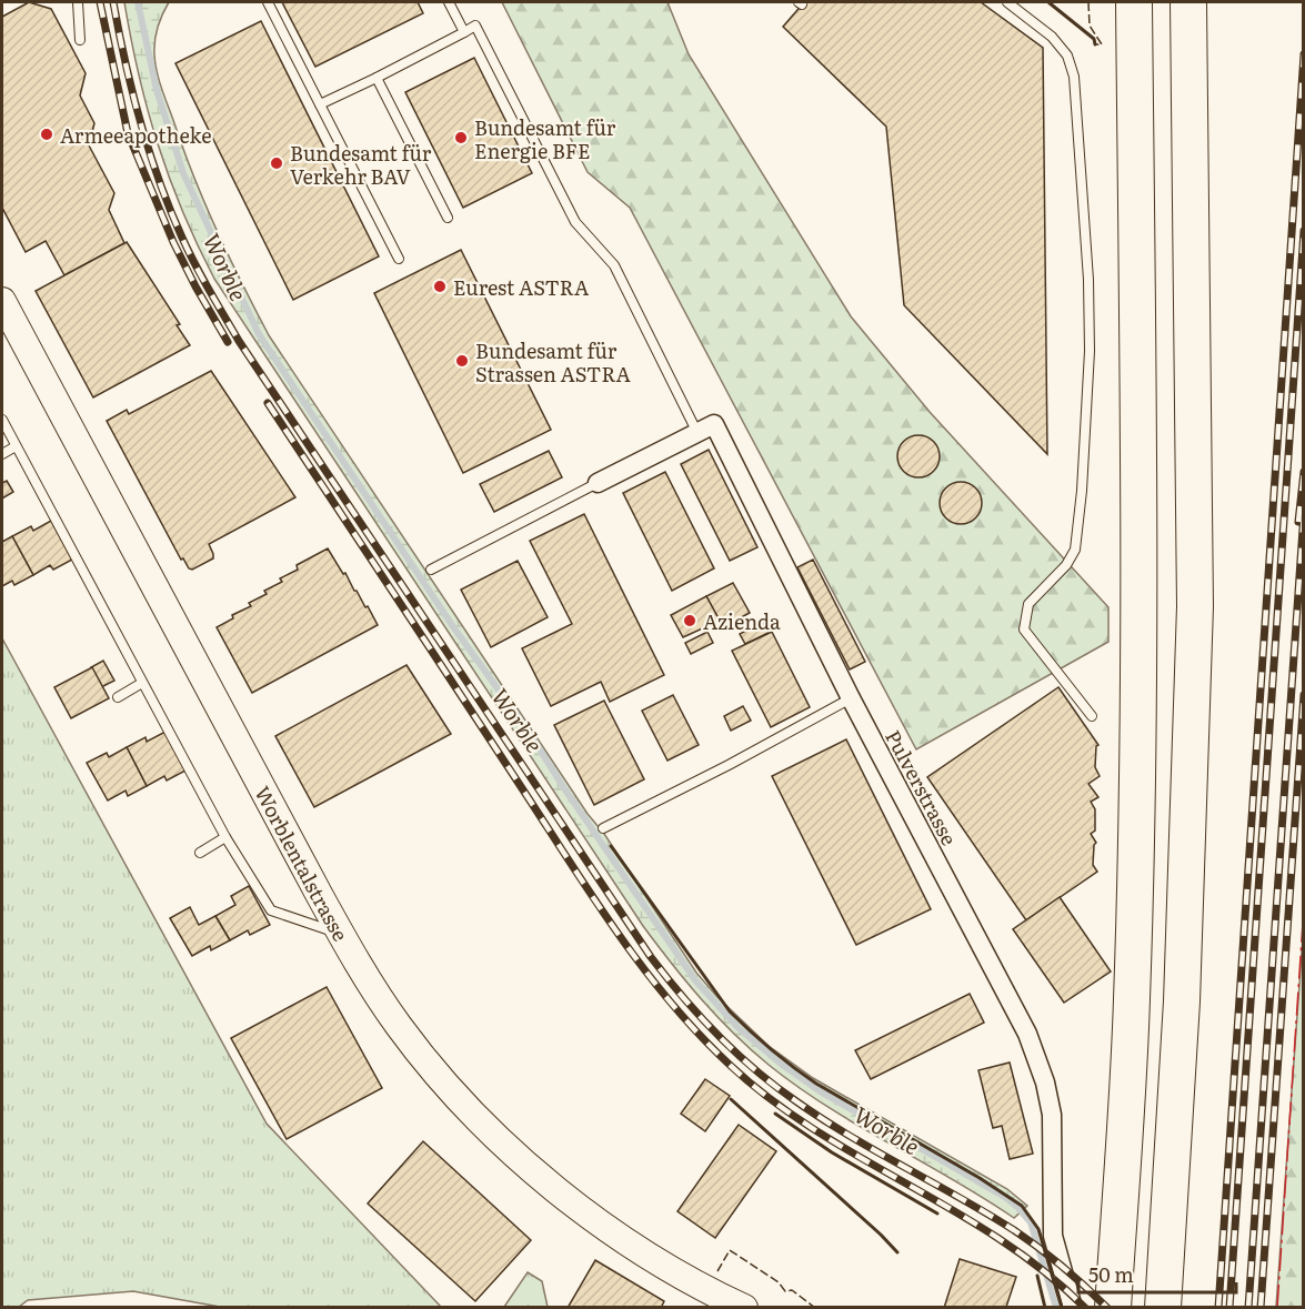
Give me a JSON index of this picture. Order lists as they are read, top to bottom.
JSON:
{
  "streets": {
    "main road": ["Worblentalstrasse"],
    "street": ["Pulverstrasse"]
  },
  "water": ["Worble"],
  "places": [
    "Armeeapotheke",
    "Bundesamt für Energie BFE",
    "Bundesamt für Verkehr BAV",
    "Eurest ASTRA",
    "Bundesamt für Strassen ASTRA",
    "Azienda"
  ],
  "scale_bar": "50 m"
}
